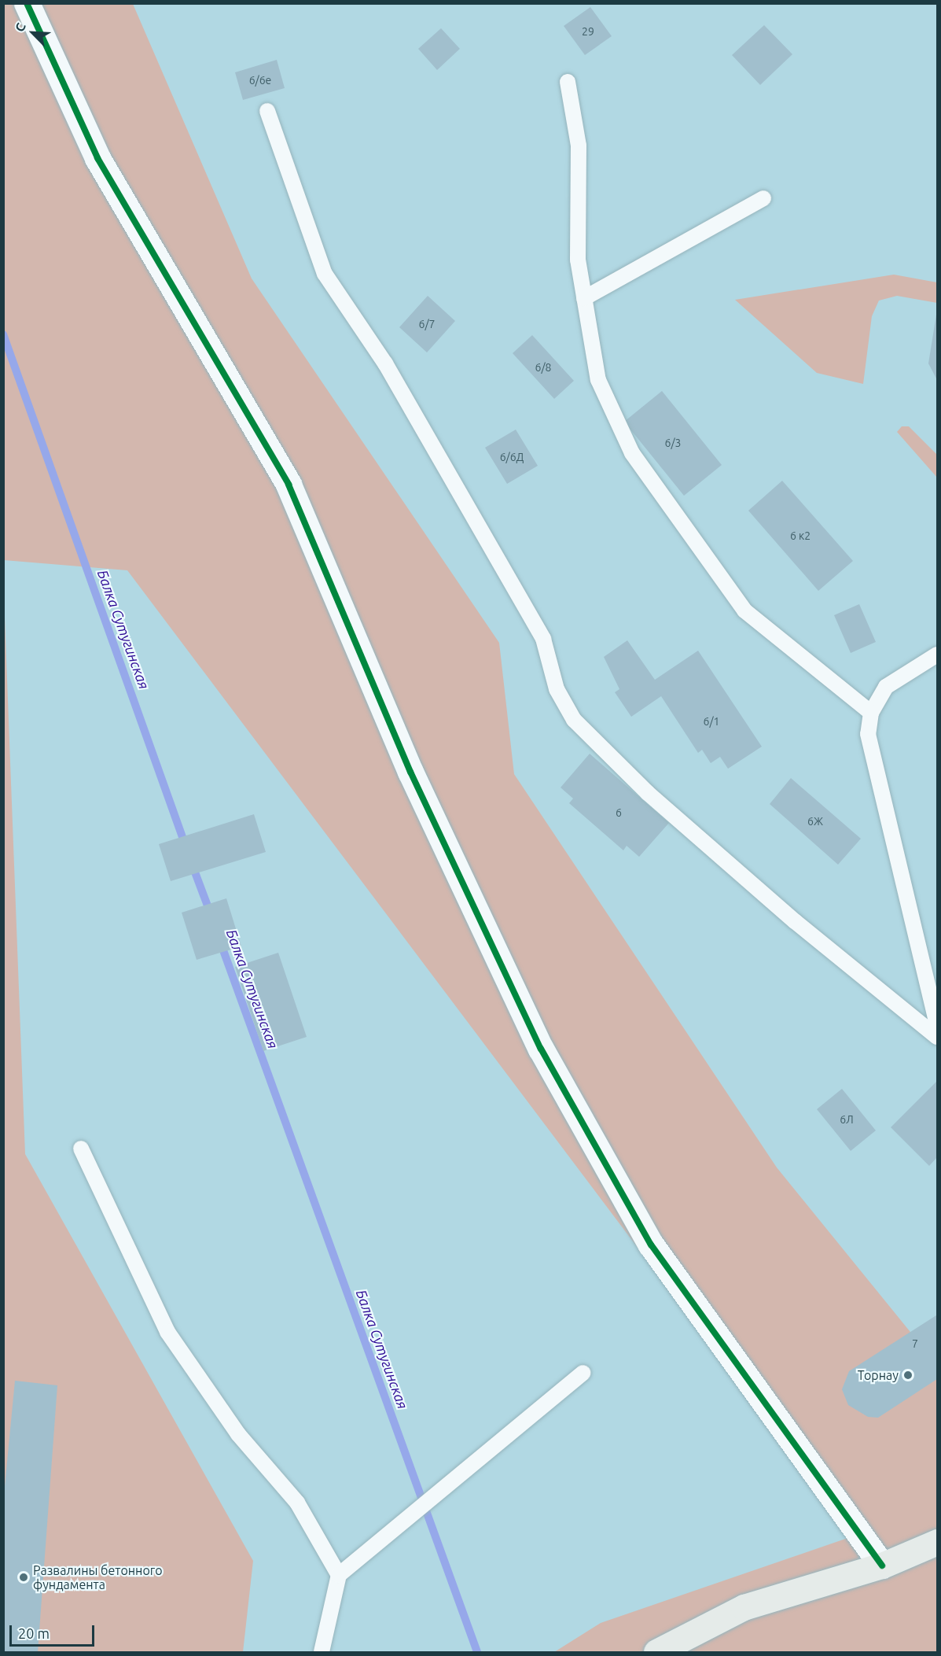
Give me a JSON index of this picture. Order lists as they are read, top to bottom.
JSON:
{
  "water": ["Балка Сутугинская"],
  "places": ["Торнау", "Развалины бетонного фундамента"],
  "house_numbers": [
    "29",
    "6/6е",
    "6/7",
    "6/8",
    "6/3",
    "6/6Д",
    "6 к2",
    "6/1",
    "6",
    "6Ж",
    "6Л",
    "7"
  ],
  "scale_bar": "20 m",
  "north": "top left"
}
